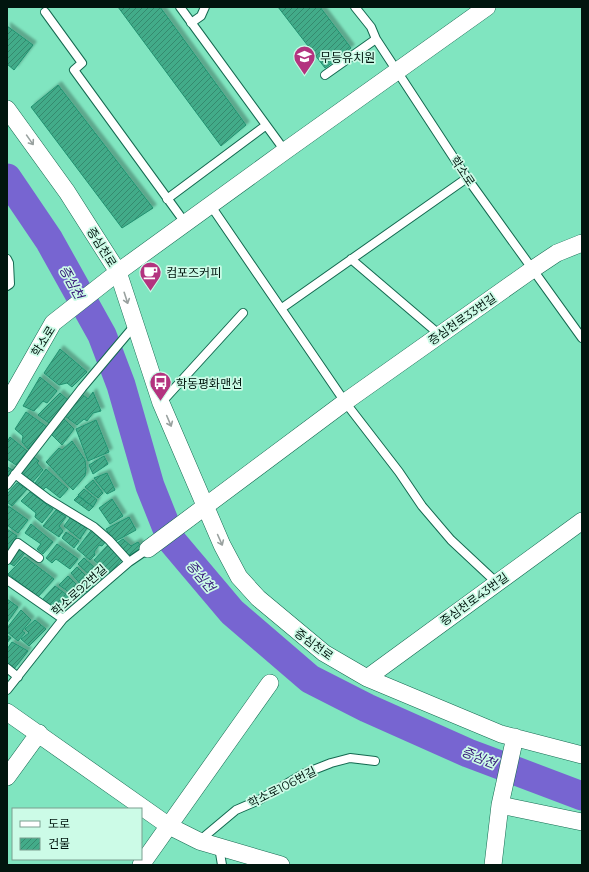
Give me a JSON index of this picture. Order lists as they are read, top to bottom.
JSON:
{
  "streets": {
    "street": [
      "학소로",
      "증심천로",
      "증심천로33번길",
      "증심천로43번길"
    ],
    "lane": ["학소로92번길", "학소로106번길"]
  },
  "crossings": [
    ["학소로", "증심천로"],
    ["학소로", "증심천로33번길"],
    ["증심천로", "증심천로33번길"],
    ["증심천로", "증심천로43번길"],
    ["증심천로33번길", "학소로92번길"]
  ],
  "one_way": ["증심천로"],
  "water": ["증심천"],
  "places": {
    "school or university": ["무등유치원"],
    "cafe": ["컴포즈커피"],
    "bus stop": ["학동평화맨션"]
  },
  "legend": ["도로", "건물"]
}
